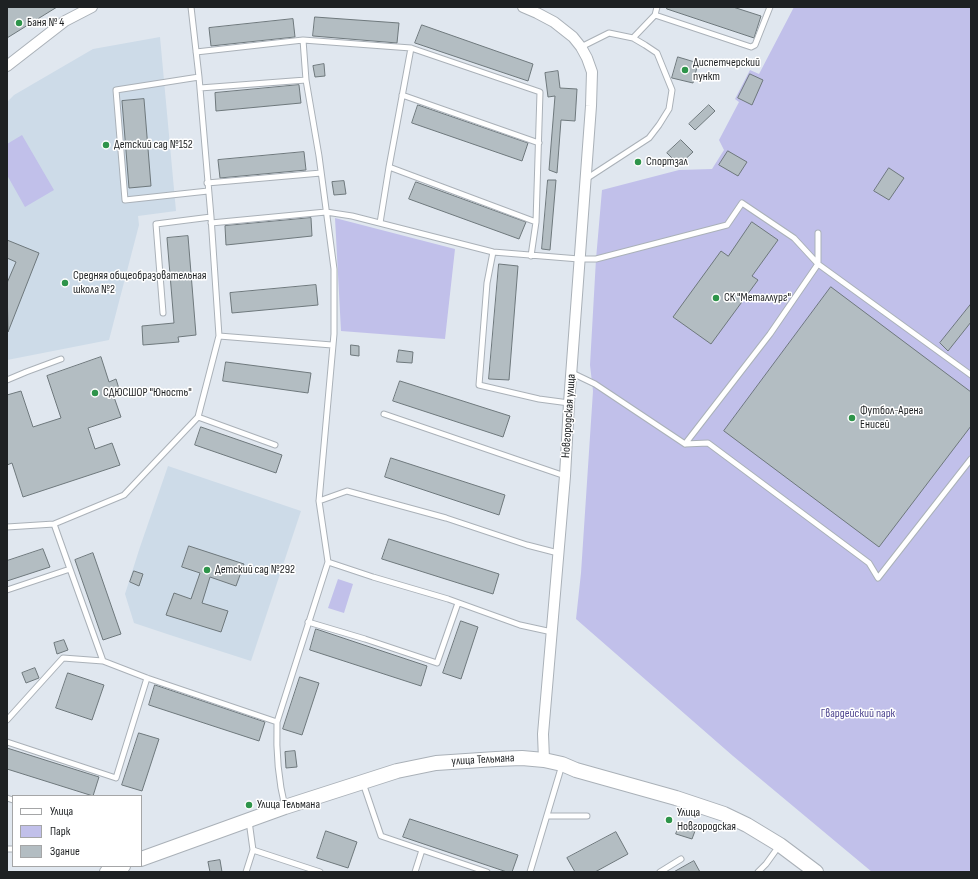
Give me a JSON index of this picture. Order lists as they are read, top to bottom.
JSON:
{
  "streets": {
    "main road": ["улица Тельмана"],
    "street": ["Новгородская улица"]
  },
  "crossings": [
    ["Новгородская улица", "улица Тельмана"]
  ],
  "parks": ["Гвардейский парк"],
  "places": [
    "Баня № 4",
    "Диспетчерский пункт",
    "Детский сад №152",
    "Спортзал",
    "Средняя общеобразовательная школа №2",
    "СК \"Металлург\"",
    "СДЮСШОР \"Юность\"",
    "Футбол-Арена Енисей",
    "Детский сад №292",
    "Улица Тельмана",
    "Улица Новгородская"
  ],
  "legend": ["Улица", "Парк", "Здание"]
}
